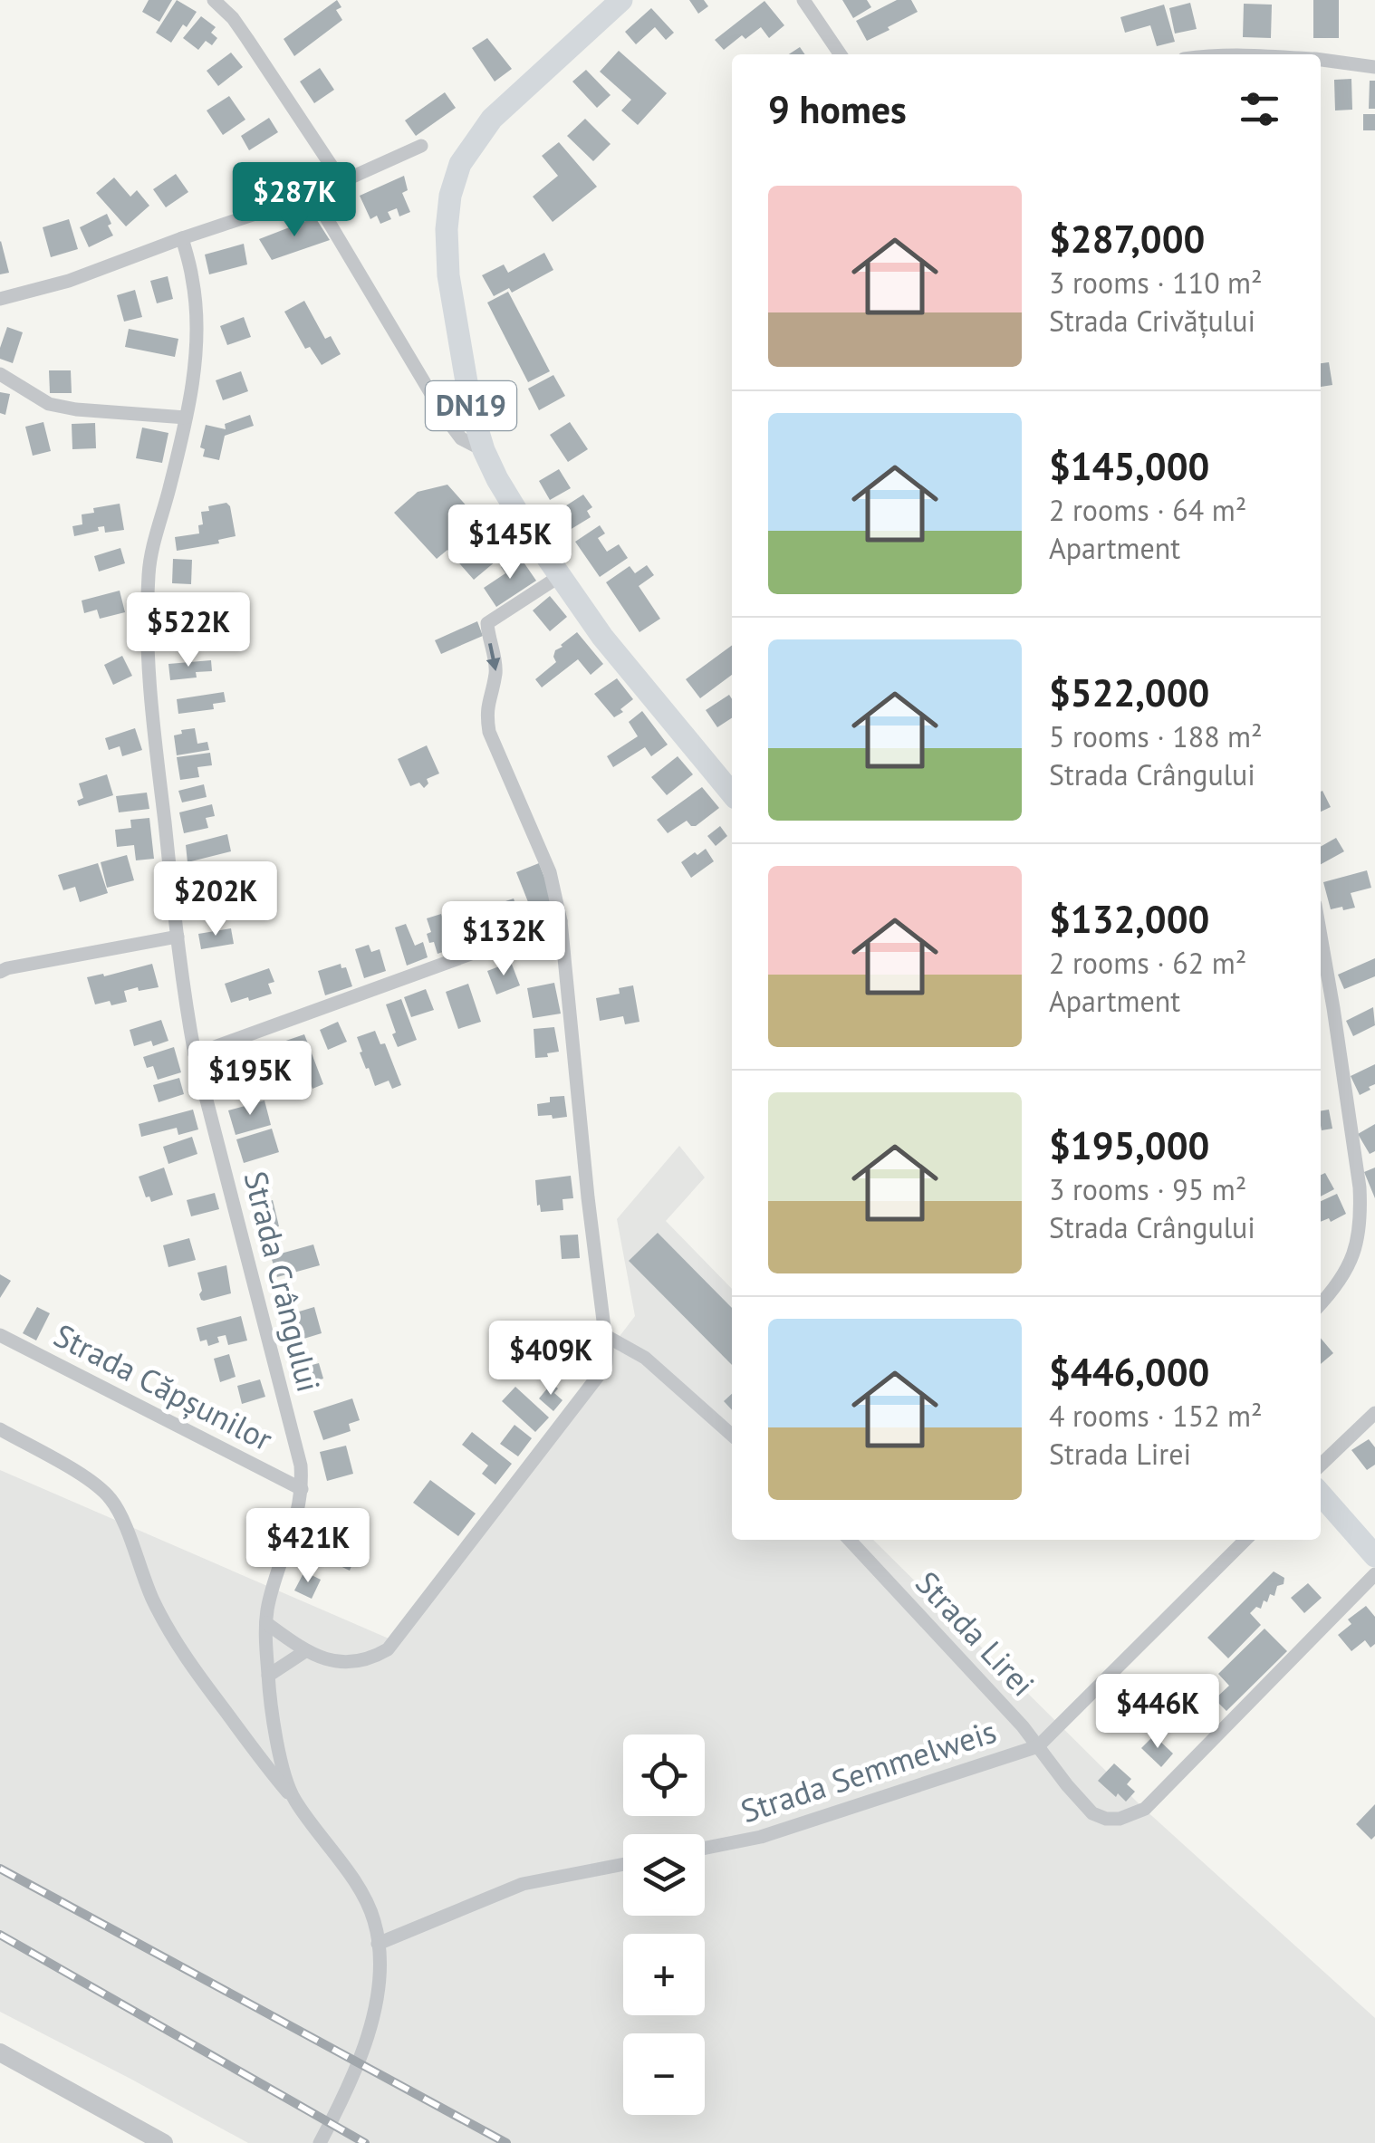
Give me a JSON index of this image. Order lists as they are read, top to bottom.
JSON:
{
  "streets": {
    "main road": ["DN19"],
    "street": [
      "Strada Crângului",
      "Strada Căpșunilor",
      "Strada Lirei",
      "Strada Semmelweis"
    ]
  },
  "crossings": [
    ["Strada Crângului", "Strada Căpșunilor"],
    ["Strada Lirei", "Strada Semmelweis"]
  ],
  "page": {
    "heading": "9 homes",
    "price": [
      "$287K",
      "$145K",
      "$522K",
      "$202K",
      "$132K",
      "$195K",
      "$409K",
      "$421K",
      "$446K"
    ],
    "list": [
      {
        "name": "$287,000",
        "note": "3 rooms · 110 m² · Strada Crivățului"
      },
      {
        "name": "$145,000",
        "note": "2 rooms · 64 m² · Apartment"
      },
      {
        "name": "$522,000",
        "note": "5 rooms · 188 m² · Strada Crângului"
      },
      {
        "name": "$132,000",
        "note": "2 rooms · 62 m² · Apartment"
      },
      {
        "name": "$195,000",
        "note": "3 rooms · 95 m² · Strada Crângului"
      },
      {
        "name": "$446,000",
        "note": "4 rooms · 152 m² · Strada Lirei"
      }
    ],
    "map_buttons": ["+", "−"]
  }
}
